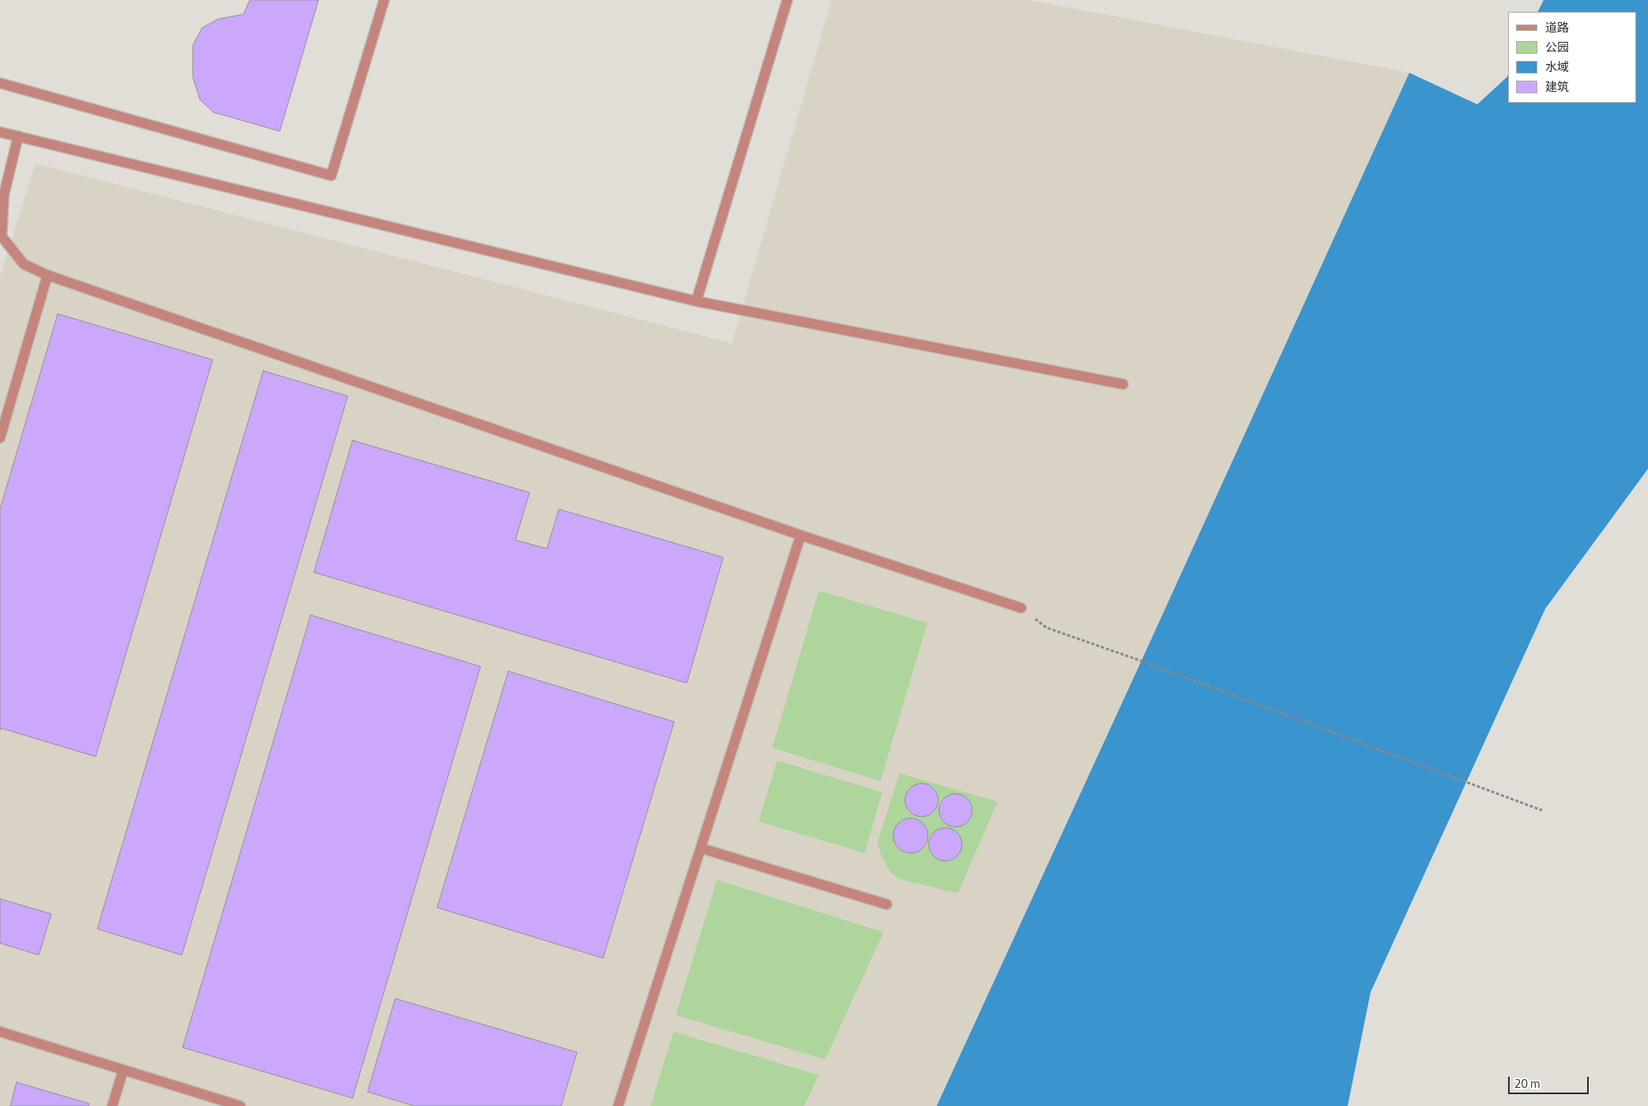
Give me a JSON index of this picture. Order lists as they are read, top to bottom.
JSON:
{
  "legend": [
    "道路",
    "公园",
    "水域",
    "建筑"
  ],
  "scale_bar": "20 m"
}
